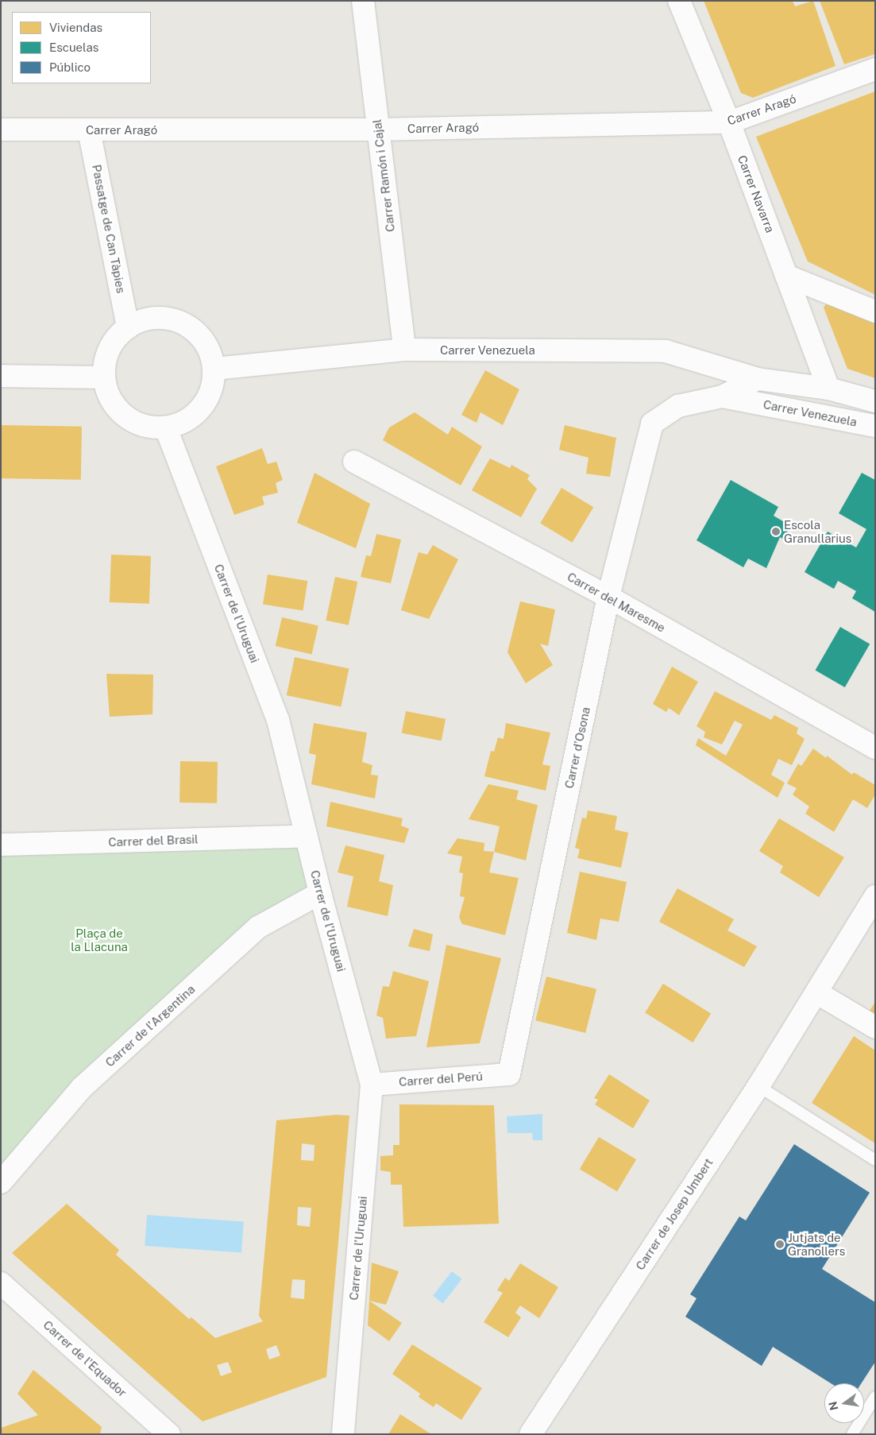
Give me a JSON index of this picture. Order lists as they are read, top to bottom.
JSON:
{
  "streets": {
    "street": [
      "Carrer Aragó",
      "Carrer Ramón i Cajal",
      "Carrer Navarra",
      "Passatge de Can Tàpies",
      "Carrer Venezuela",
      "Carrer del Maresme",
      "Carrer de l'Uruguai",
      "Carrer d'Osona",
      "Carrer del Brasil",
      "Carrer de l'Argentina",
      "Carrer del Perú",
      "Carrer de Josep Umbert",
      "Carrer de l'Equador"
    ]
  },
  "crossings": [
    ["Carrer Aragó", "Carrer Ramón i Cajal"],
    ["Carrer Aragó", "Carrer Navarra"],
    ["Carrer Aragó", "Passatge de Can Tàpies"],
    ["Carrer Ramón i Cajal", "Carrer Venezuela"],
    ["Carrer Navarra", "Carrer Venezuela"],
    ["Passatge de Can Tàpies", "Carrer Venezuela"],
    ["Passatge de Can Tàpies", "Carrer de l'Uruguai"],
    ["Carrer Venezuela", "Carrer de l'Uruguai"],
    ["Carrer Venezuela", "Carrer d'Osona"],
    ["Carrer del Maresme", "Carrer d'Osona"],
    ["Carrer de l'Uruguai", "Carrer del Brasil"],
    ["Carrer de l'Uruguai", "Carrer de l'Argentina"],
    ["Carrer de l'Uruguai", "Carrer del Perú"],
    ["Carrer d'Osona", "Carrer del Perú"]
  ],
  "parks": ["Plaça de la Llacuna"],
  "places": ["Escola Granullarius", "Jutjats de Granollers"],
  "legend": ["Viviendas", "Escuelas", "Público"],
  "north": "left"
}
